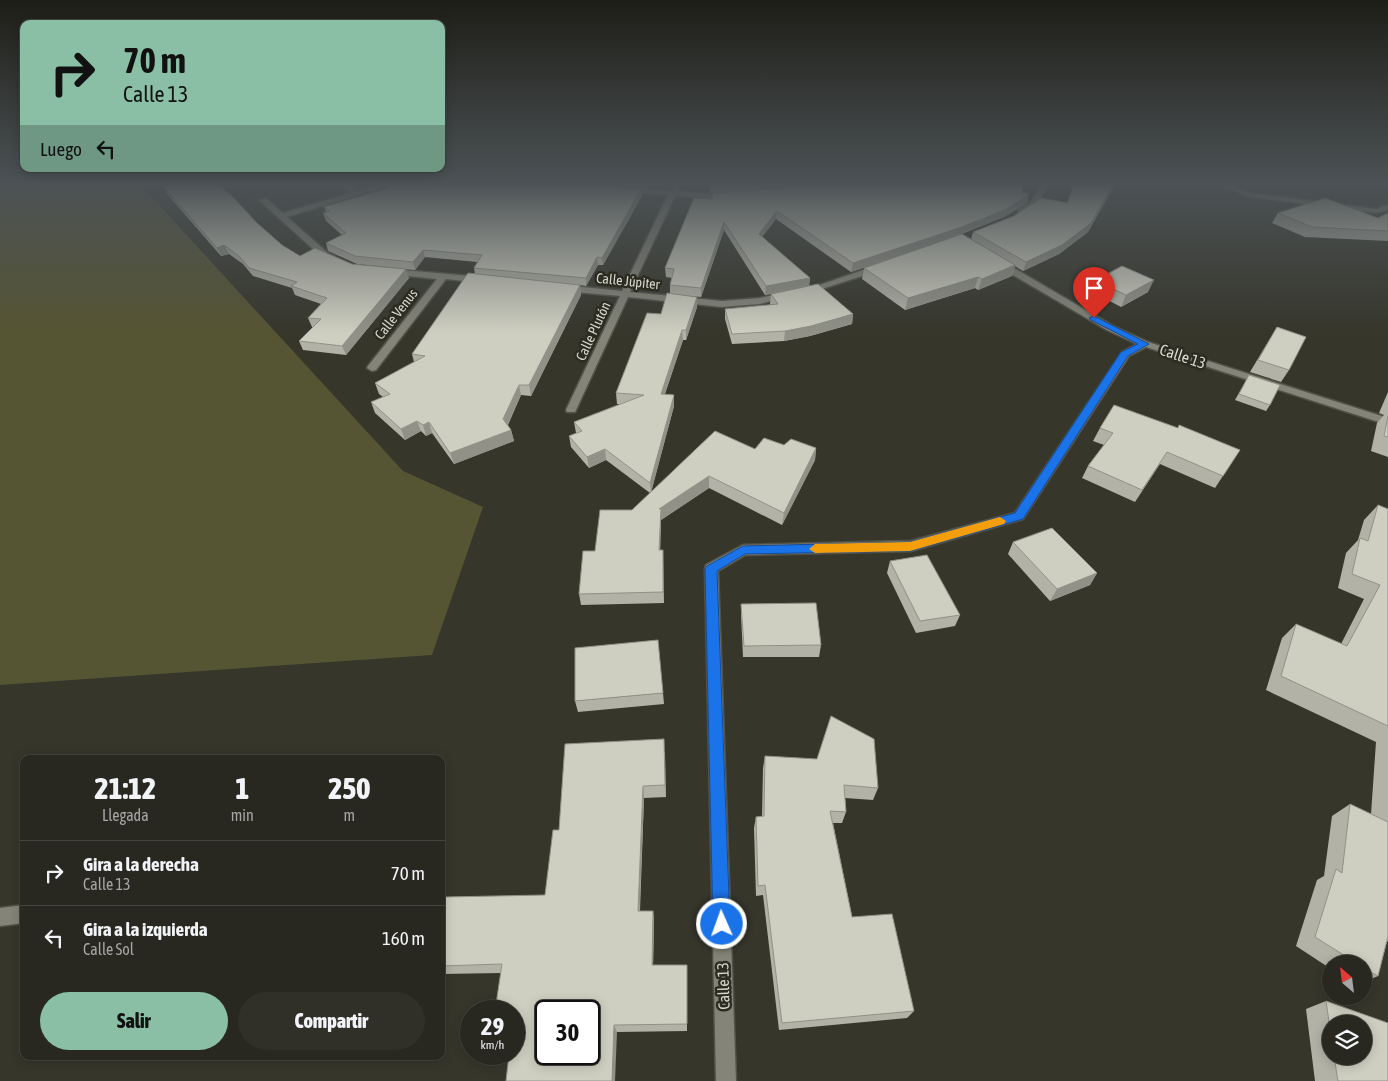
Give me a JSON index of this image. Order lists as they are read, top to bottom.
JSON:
{
  "streets": {
    "street": [
      "Calle Júpiter",
      "Calle Venus",
      "Calle Plutón",
      "Calle 13"
    ]
  },
  "crossings": [
    ["Calle Júpiter", "Calle Plutón"]
  ],
  "north": "top left",
  "page": {
    "turn": ["70 m", "Calle 13"],
    "then": "Luego",
    "eta": [
      "21:12",
      "Llegada",
      "1",
      "min",
      "250",
      "m"
    ],
    "list": [
      {
        "name": "Gira a la derecha",
        "note": "Calle 13",
        "value": "70 m"
      },
      {
        "name": "Gira a la izquierda",
        "note": "Calle Sol",
        "value": "160 m"
      }
    ],
    "buttons": ["Salir", "Compartir"],
    "speed": "29 km/h",
    "limit": "30"
  }
}
